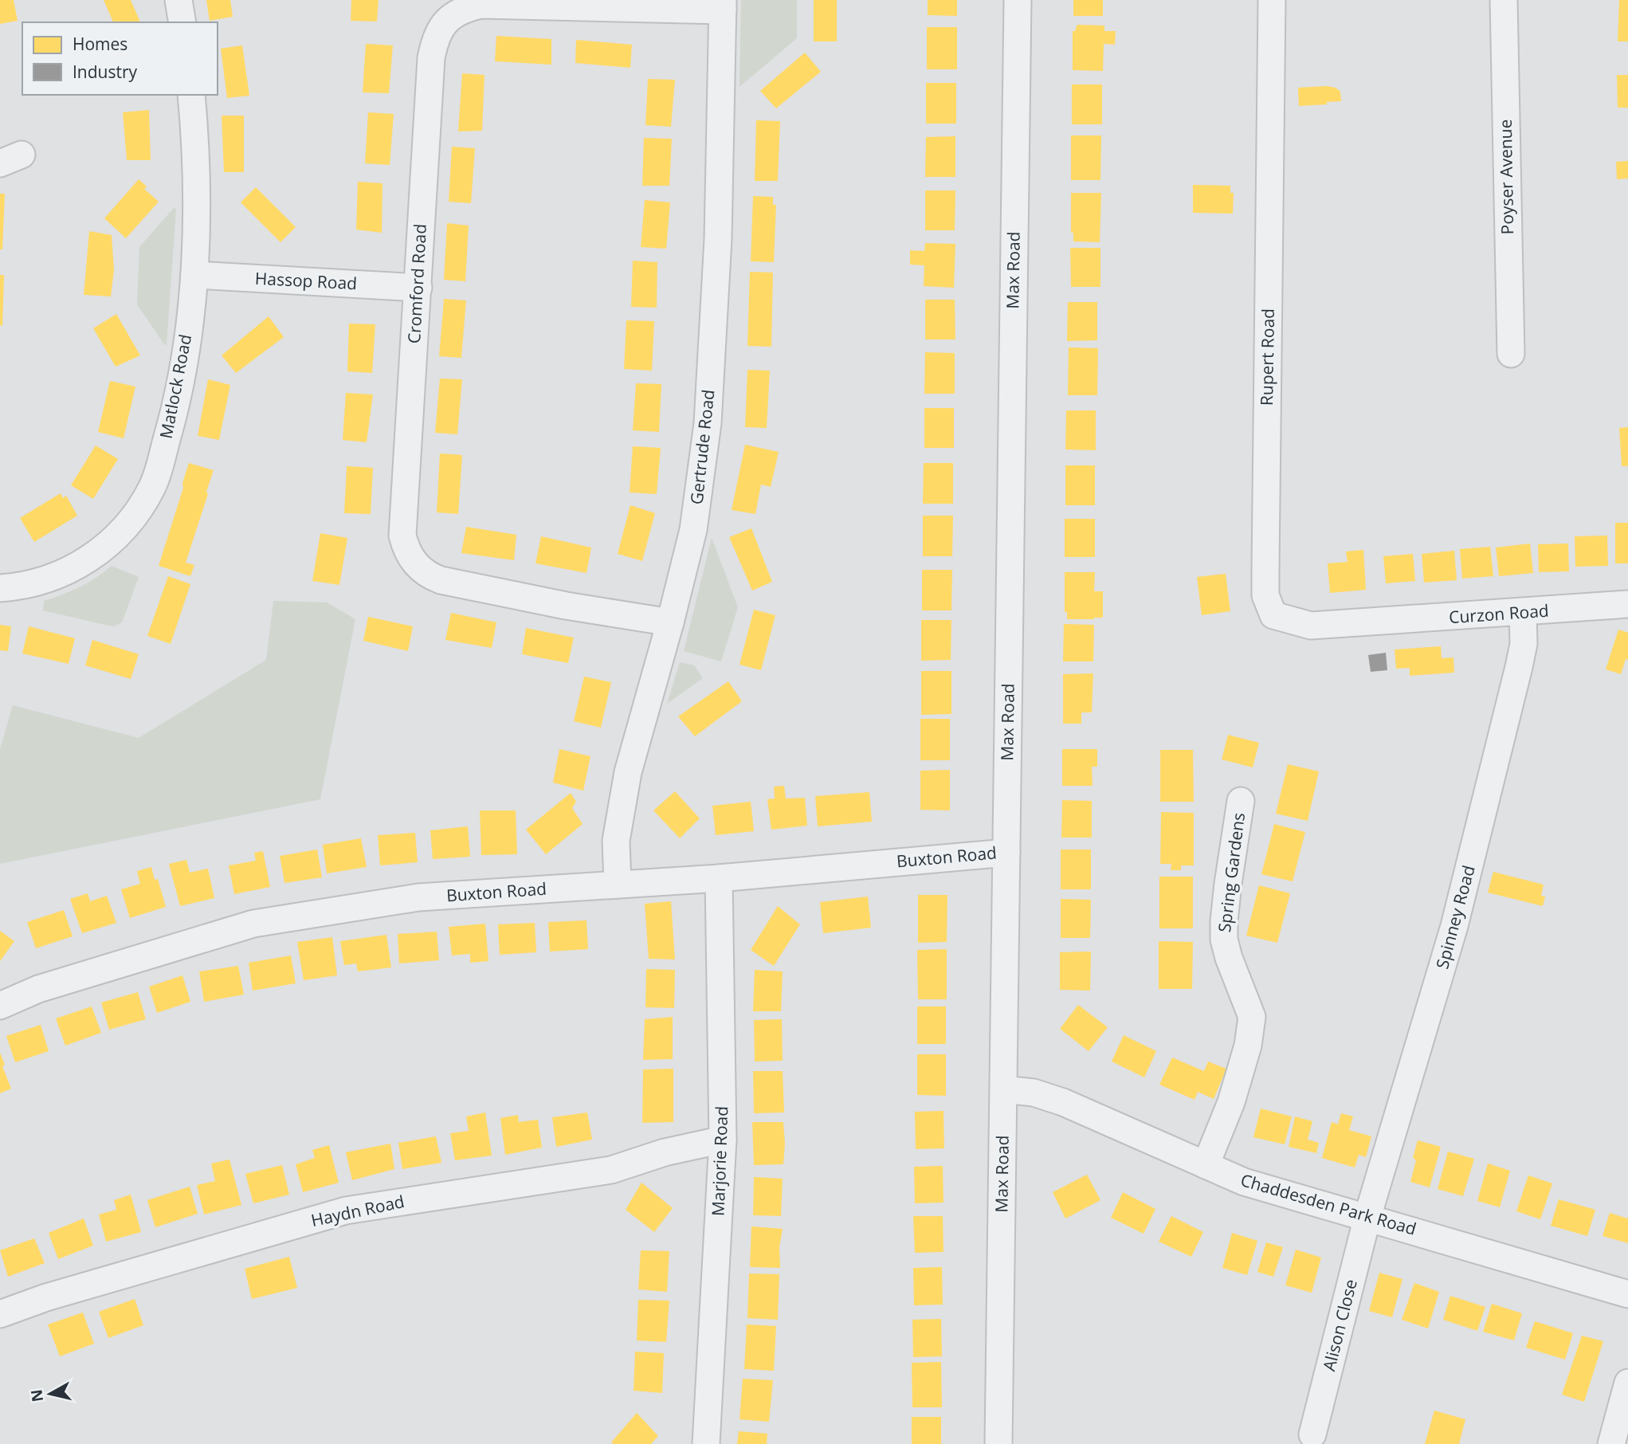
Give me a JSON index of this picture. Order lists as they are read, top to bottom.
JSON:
{
  "streets": {
    "street": [
      "Poyser Avenue",
      "Max Road",
      "Hassop Road",
      "Cromford Road",
      "Rupert Road",
      "Matlock Road",
      "Gertrude Road",
      "Curzon Road",
      "Buxton Road",
      "Spring Gardens",
      "Spinney Road",
      "Marjorie Road",
      "Chaddesden Park Road",
      "Haydn Road",
      "Alison Close"
    ]
  },
  "crossings": [
    ["Max Road", "Buxton Road"],
    ["Max Road", "Chaddesden Park Road"],
    ["Hassop Road", "Cromford Road"],
    ["Hassop Road", "Matlock Road"],
    ["Cromford Road", "Gertrude Road"],
    ["Rupert Road", "Curzon Road"],
    ["Gertrude Road", "Buxton Road"],
    ["Curzon Road", "Spinney Road"],
    ["Buxton Road", "Marjorie Road"],
    ["Spring Gardens", "Chaddesden Park Road"],
    ["Spinney Road", "Chaddesden Park Road"],
    ["Spinney Road", "Alison Close"],
    ["Marjorie Road", "Haydn Road"],
    ["Chaddesden Park Road", "Alison Close"]
  ],
  "legend": ["Homes", "Industry"],
  "north": "left"
}
